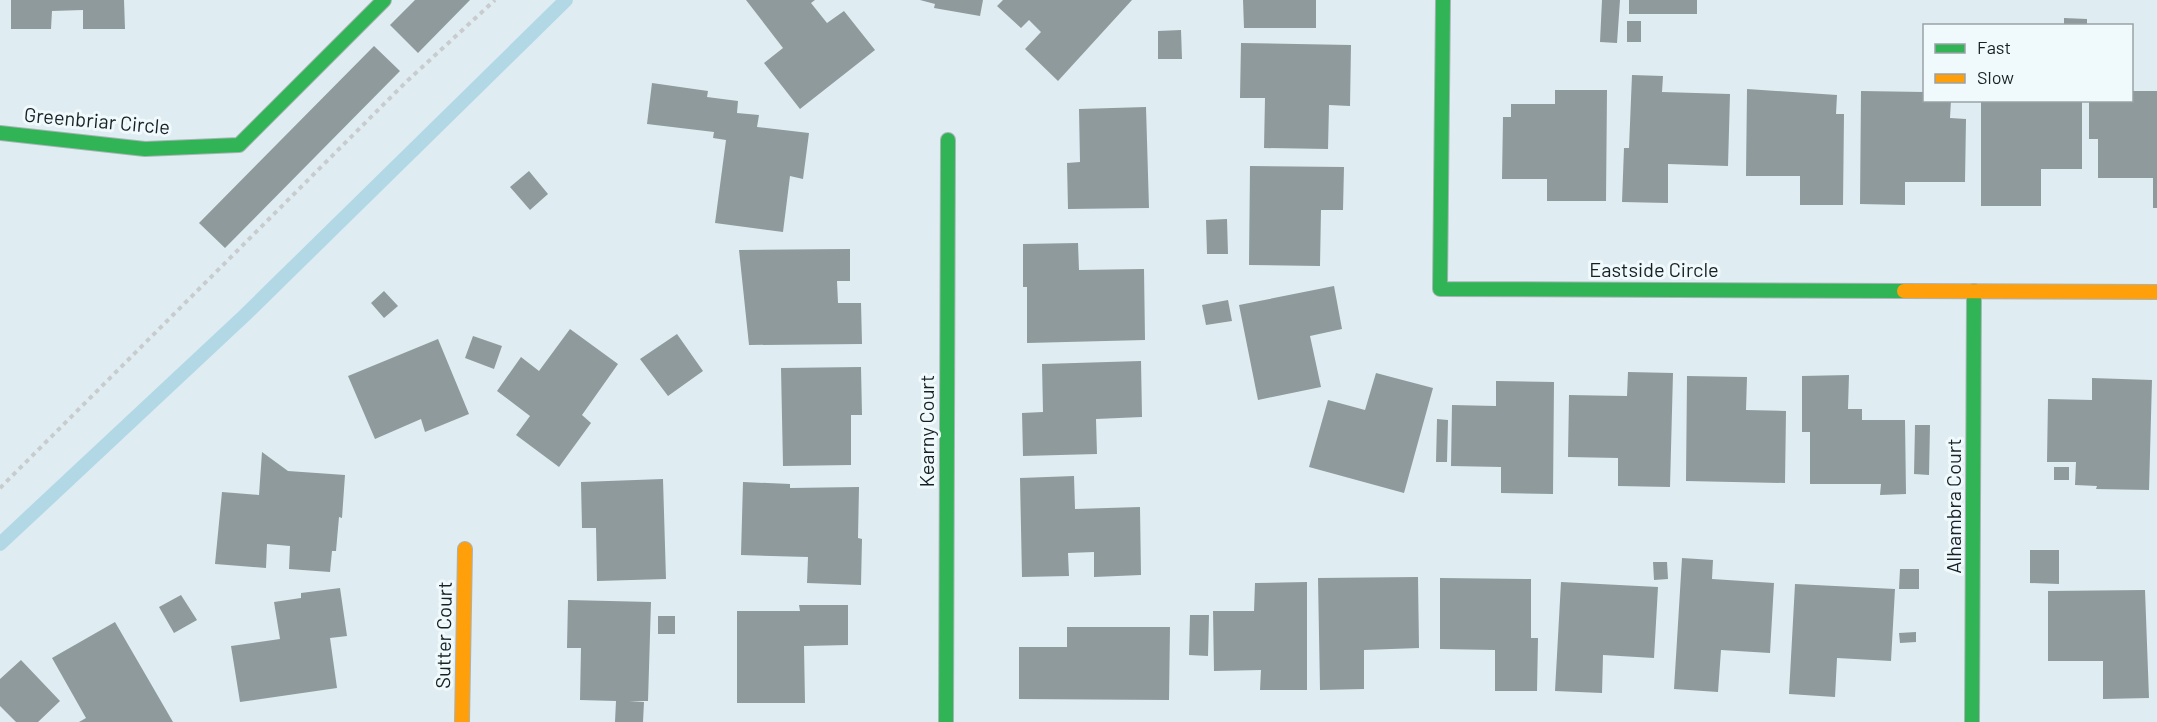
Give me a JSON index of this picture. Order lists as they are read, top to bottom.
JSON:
{
  "streets": {
    "street": [
      "Greenbriar Circle",
      "Eastside Circle",
      "Kearny Court",
      "Alhambra Court",
      "Sutter Court"
    ]
  },
  "crossings": [
    ["Eastside Circle", "Alhambra Court"]
  ],
  "legend": ["Fast", "Slow"]
}
